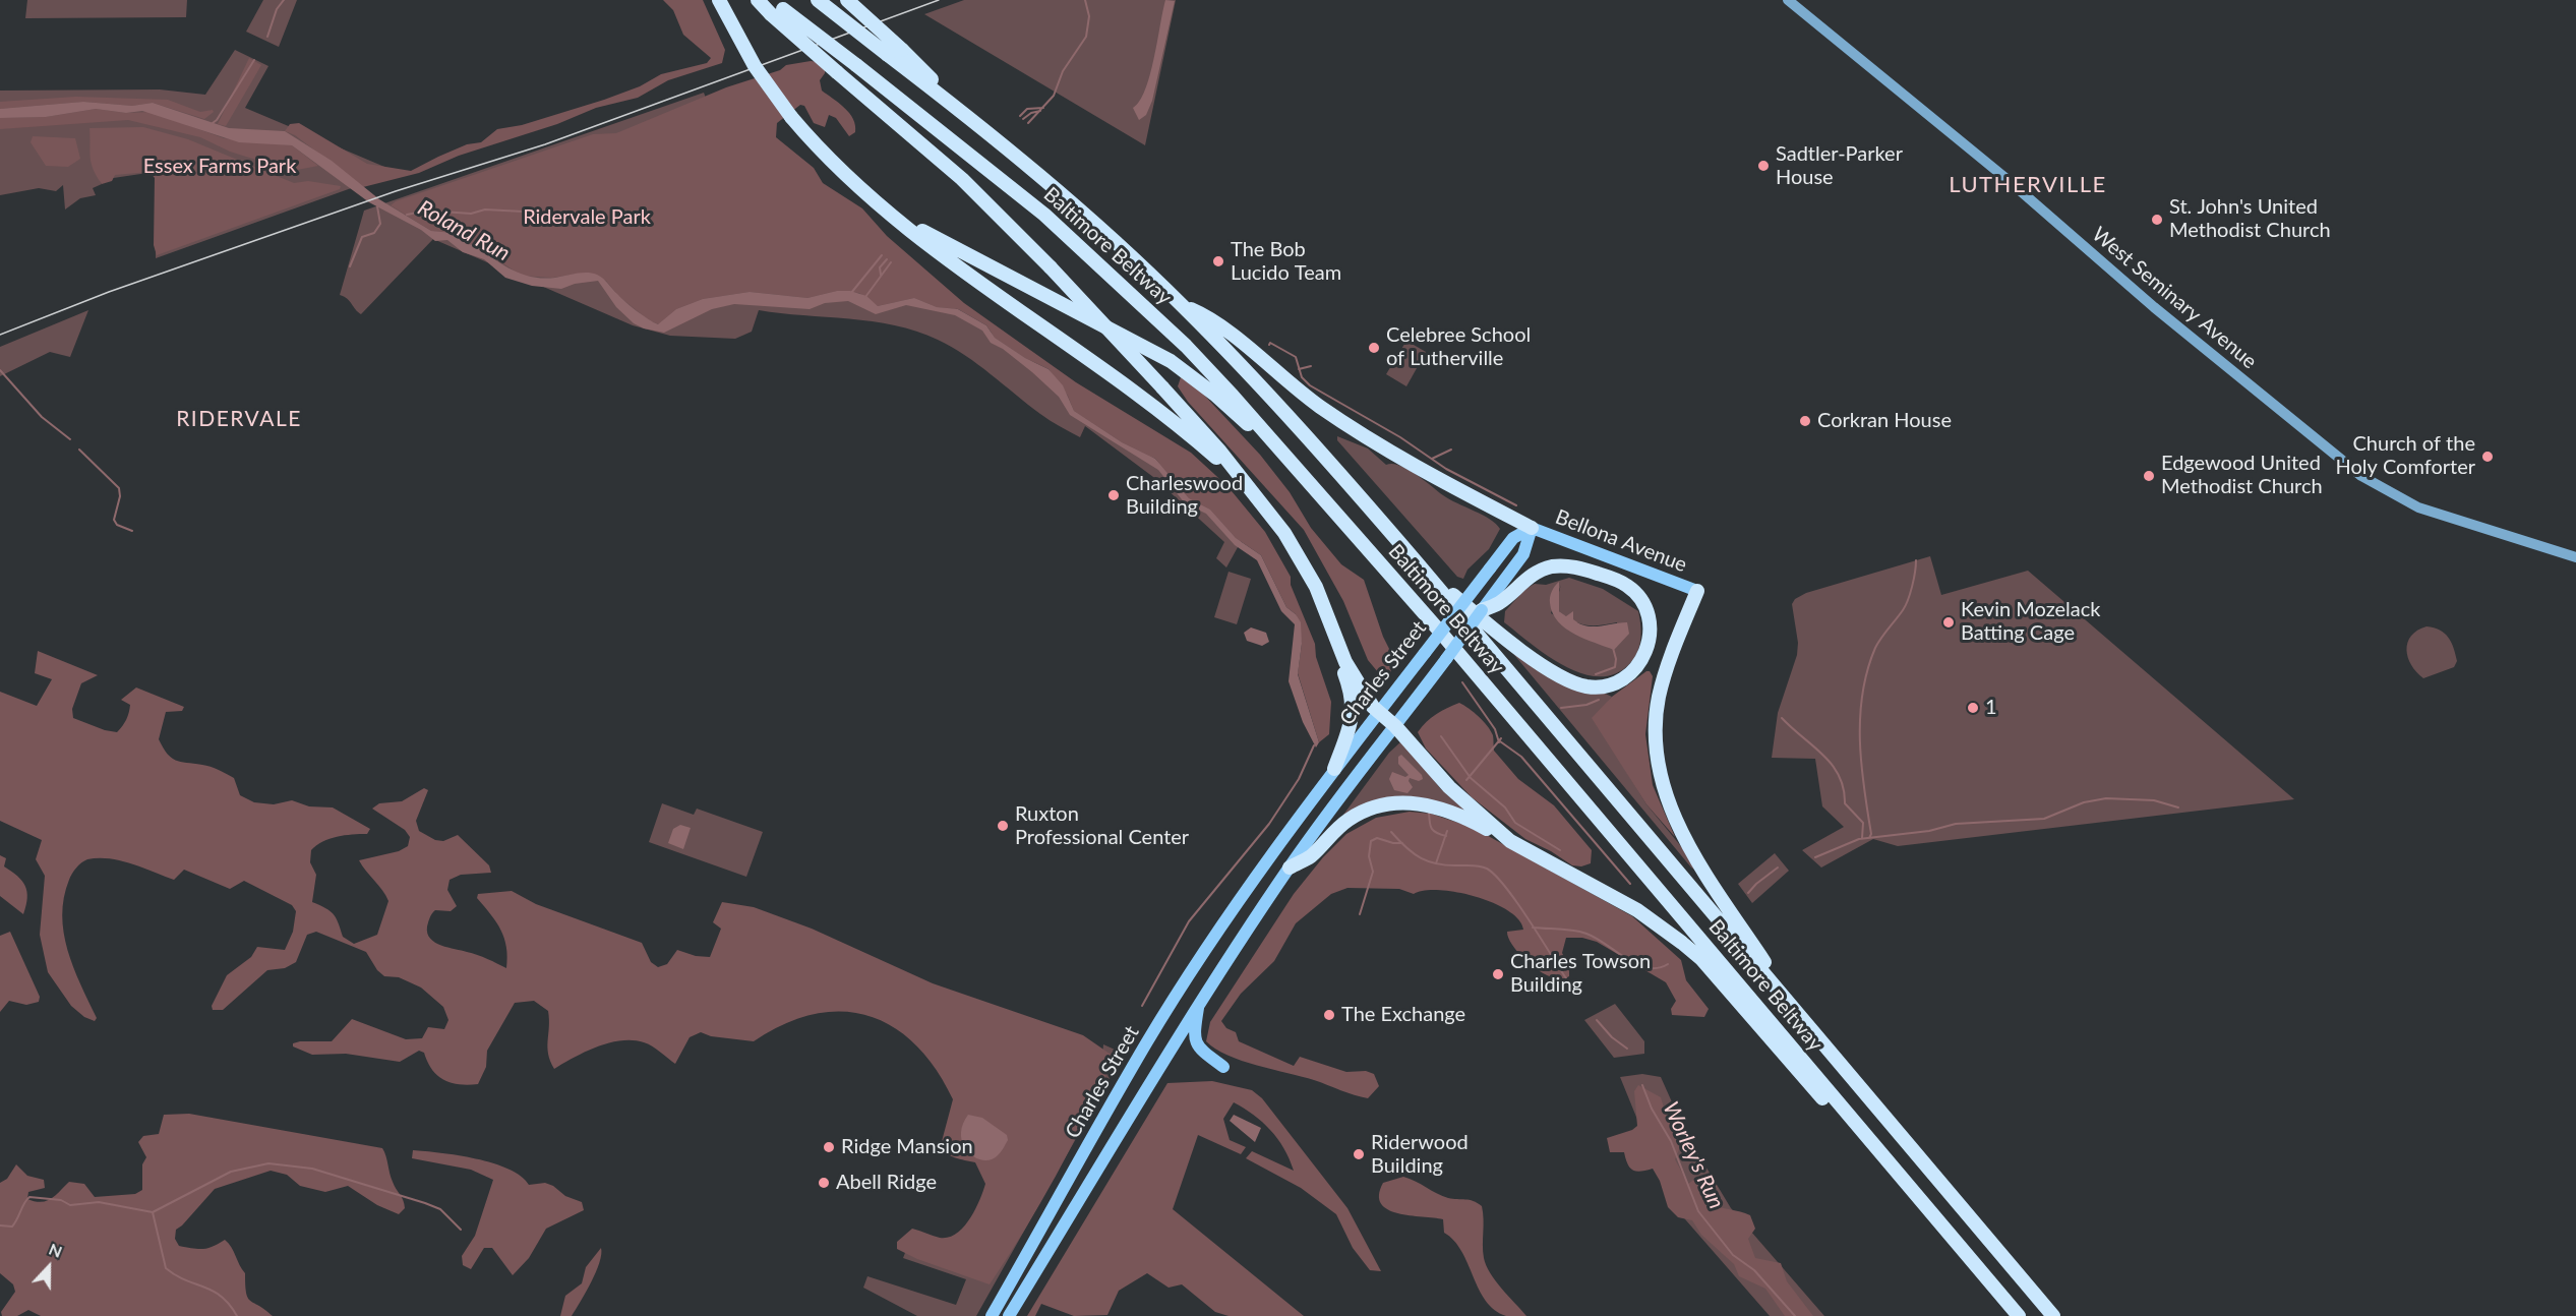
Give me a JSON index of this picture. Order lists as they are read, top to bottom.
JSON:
{
  "streets": {
    "highway": ["Baltimore Beltway"],
    "main road": ["West Seminary Avenue", "Bellona Avenue", "Charles Street"]
  },
  "crossings": [
    ["Bellona Avenue", "Charles Street"]
  ],
  "districts": ["LUTHERVILLE", "RIDERVALE"],
  "water": ["Roland Run", "Worley's Run"],
  "parks": ["Essex Farms Park", "Ridervale Park"],
  "places": [
    "Sadtler-Parker House",
    "St. John's United Methodist Church",
    "The Bob Lucido Team",
    "Celebree School of Lutherville",
    "Corkran House",
    "Church of the Holy Comforter",
    "Edgewood United Methodist Church",
    "Charleswood Building",
    "Kevin Mozelack Batting Cage",
    "1",
    "Ruxton Professional Center",
    "Charles Towson Building",
    "The Exchange",
    "Ridge Mansion",
    "Riderwood Building",
    "Abell Ridge"
  ],
  "north": "top"
}
